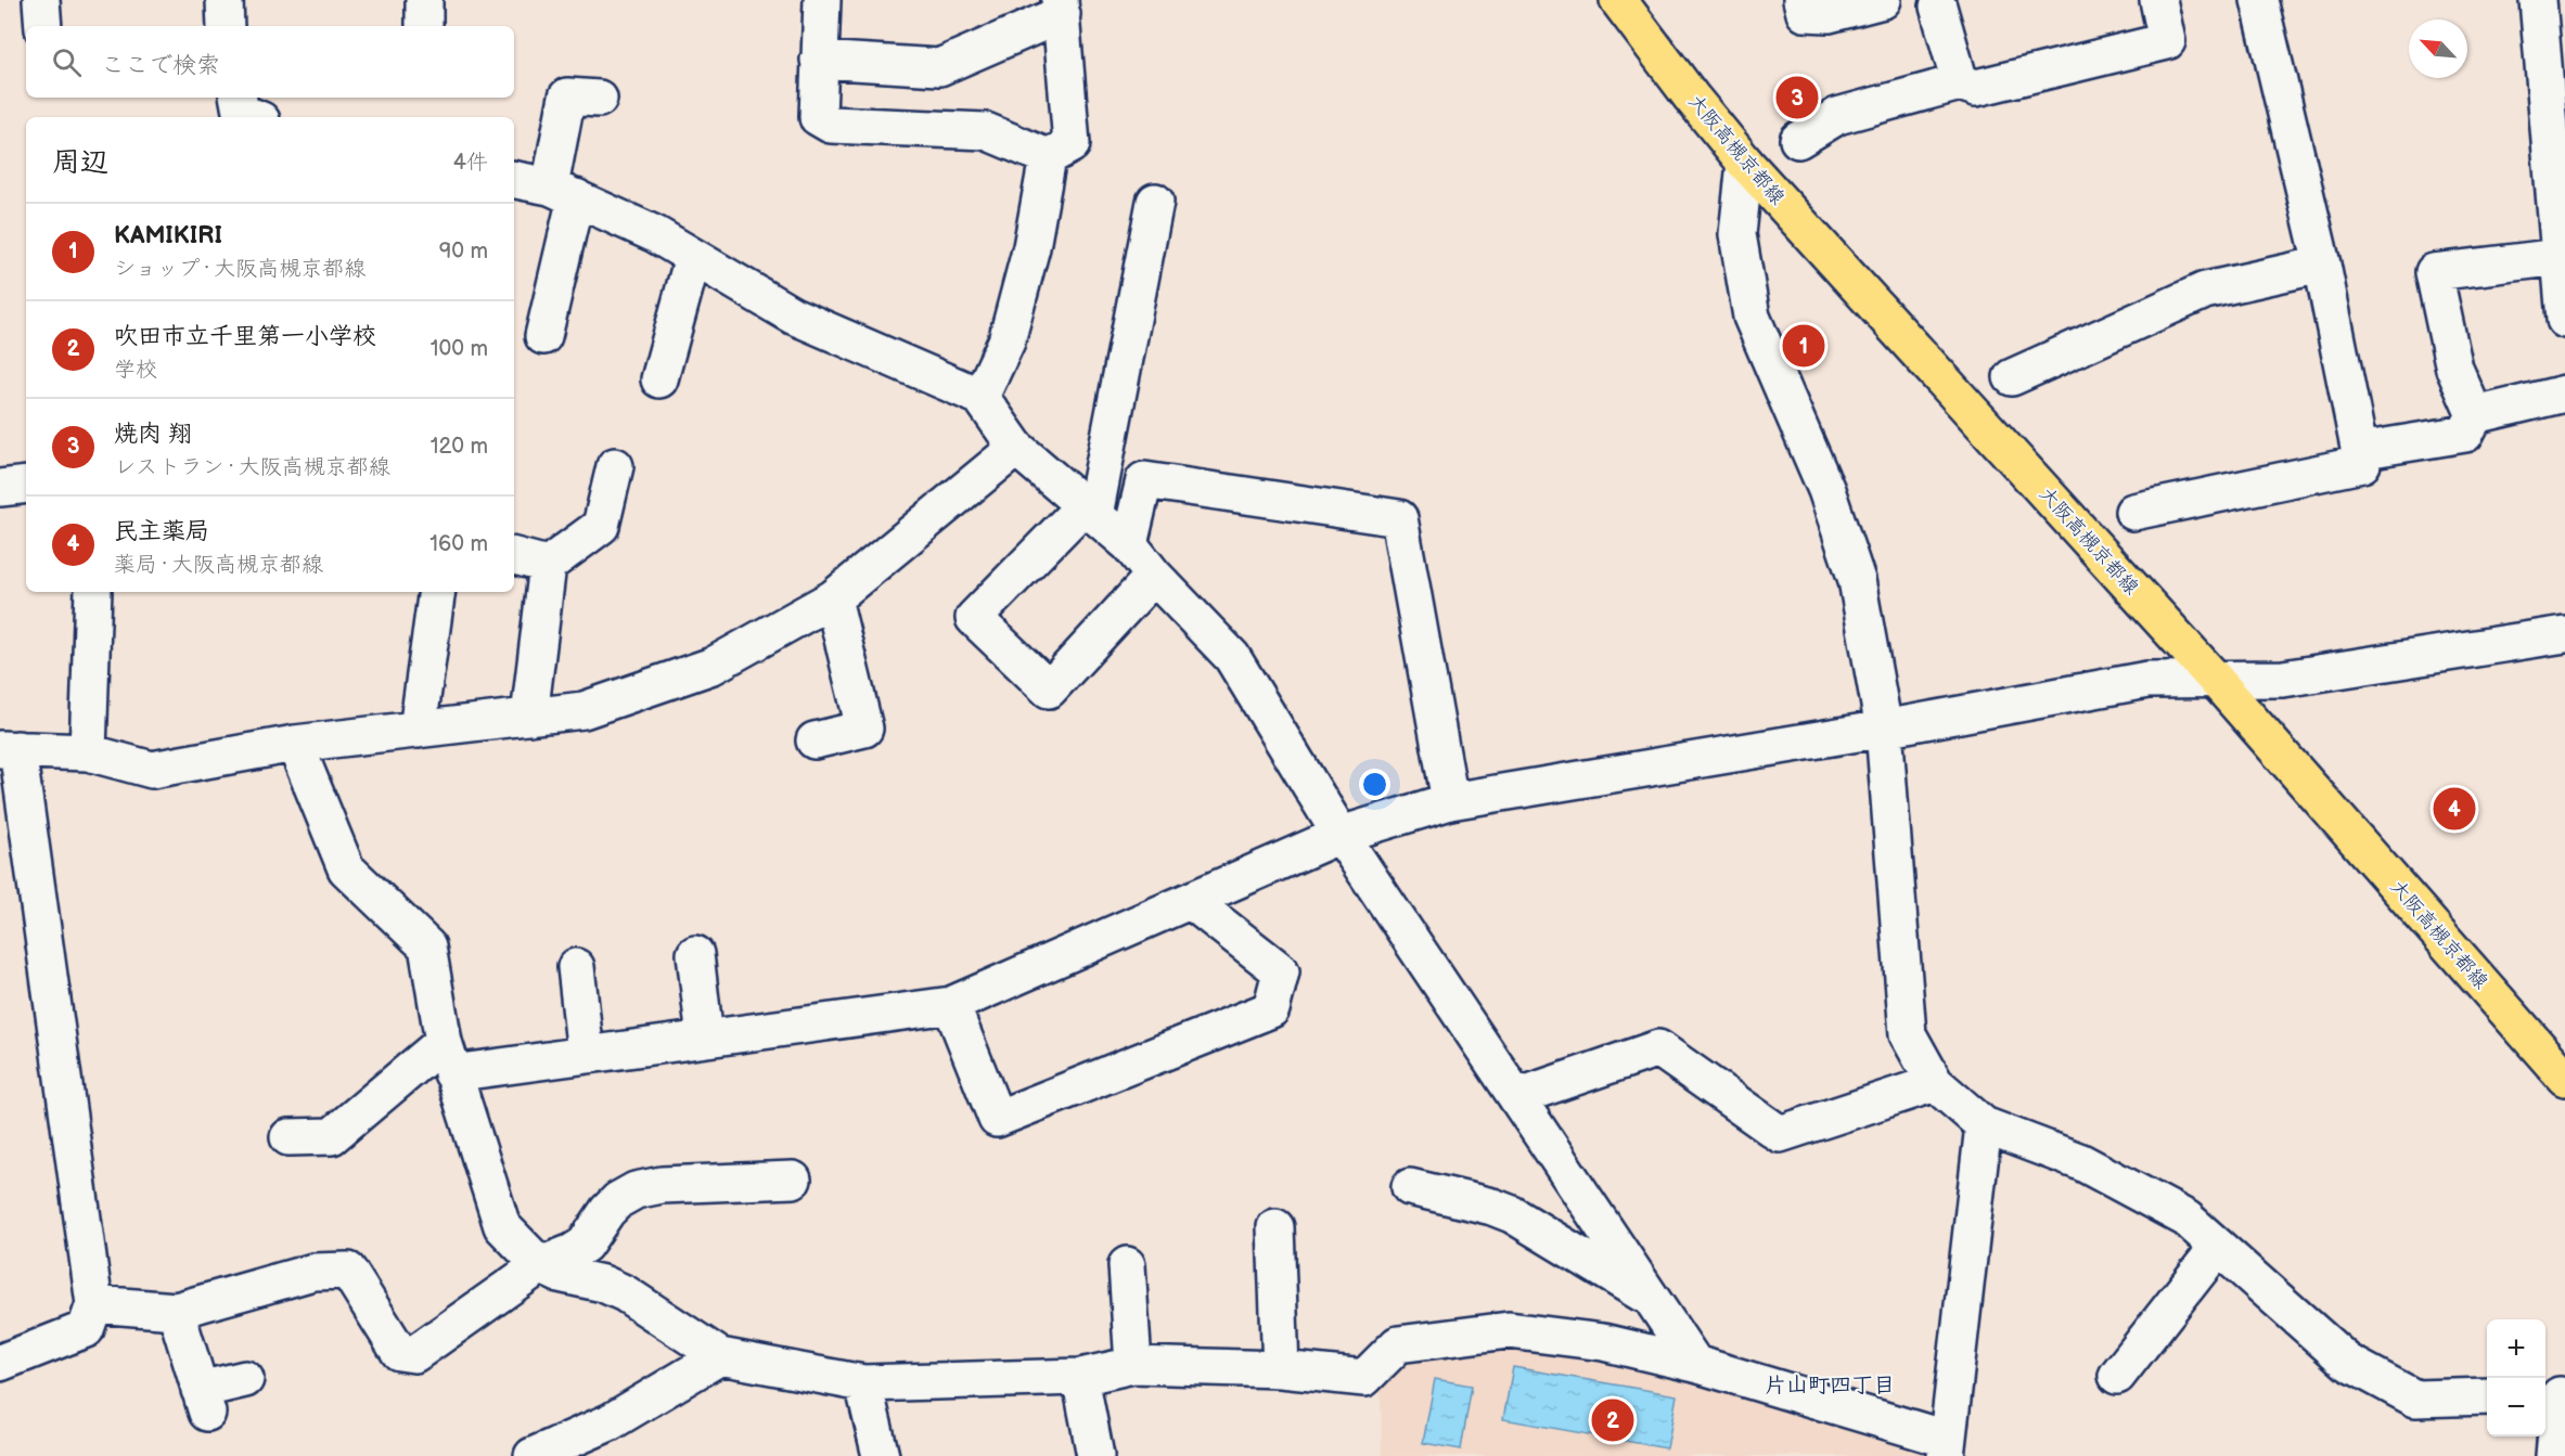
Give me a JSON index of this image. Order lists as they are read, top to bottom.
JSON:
{
  "streets": {
    "main road": ["大阪高槻京都線"]
  },
  "districts": ["片山町四丁目"],
  "north": "top left",
  "page": {
    "search": "ここで検索",
    "pins": [
      "3",
      "1",
      "4",
      "2"
    ],
    "heading": ["周辺", "4件"],
    "list": [
      {
        "mark": "1",
        "name": "KAMIKIRI",
        "note": "ショップ · 大阪高槻京都線",
        "value": "90 m"
      },
      {
        "mark": "2",
        "name": "吹田市立千里第一小学校",
        "note": "学校",
        "value": "100 m"
      },
      {
        "mark": "3",
        "name": "焼肉 翔",
        "note": "レストラン · 大阪高槻京都線",
        "value": "120 m"
      },
      {
        "mark": "4",
        "name": "民主薬局",
        "note": "薬局 · 大阪高槻京都線",
        "value": "160 m"
      }
    ],
    "map_buttons": ["+", "−"]
  }
}
